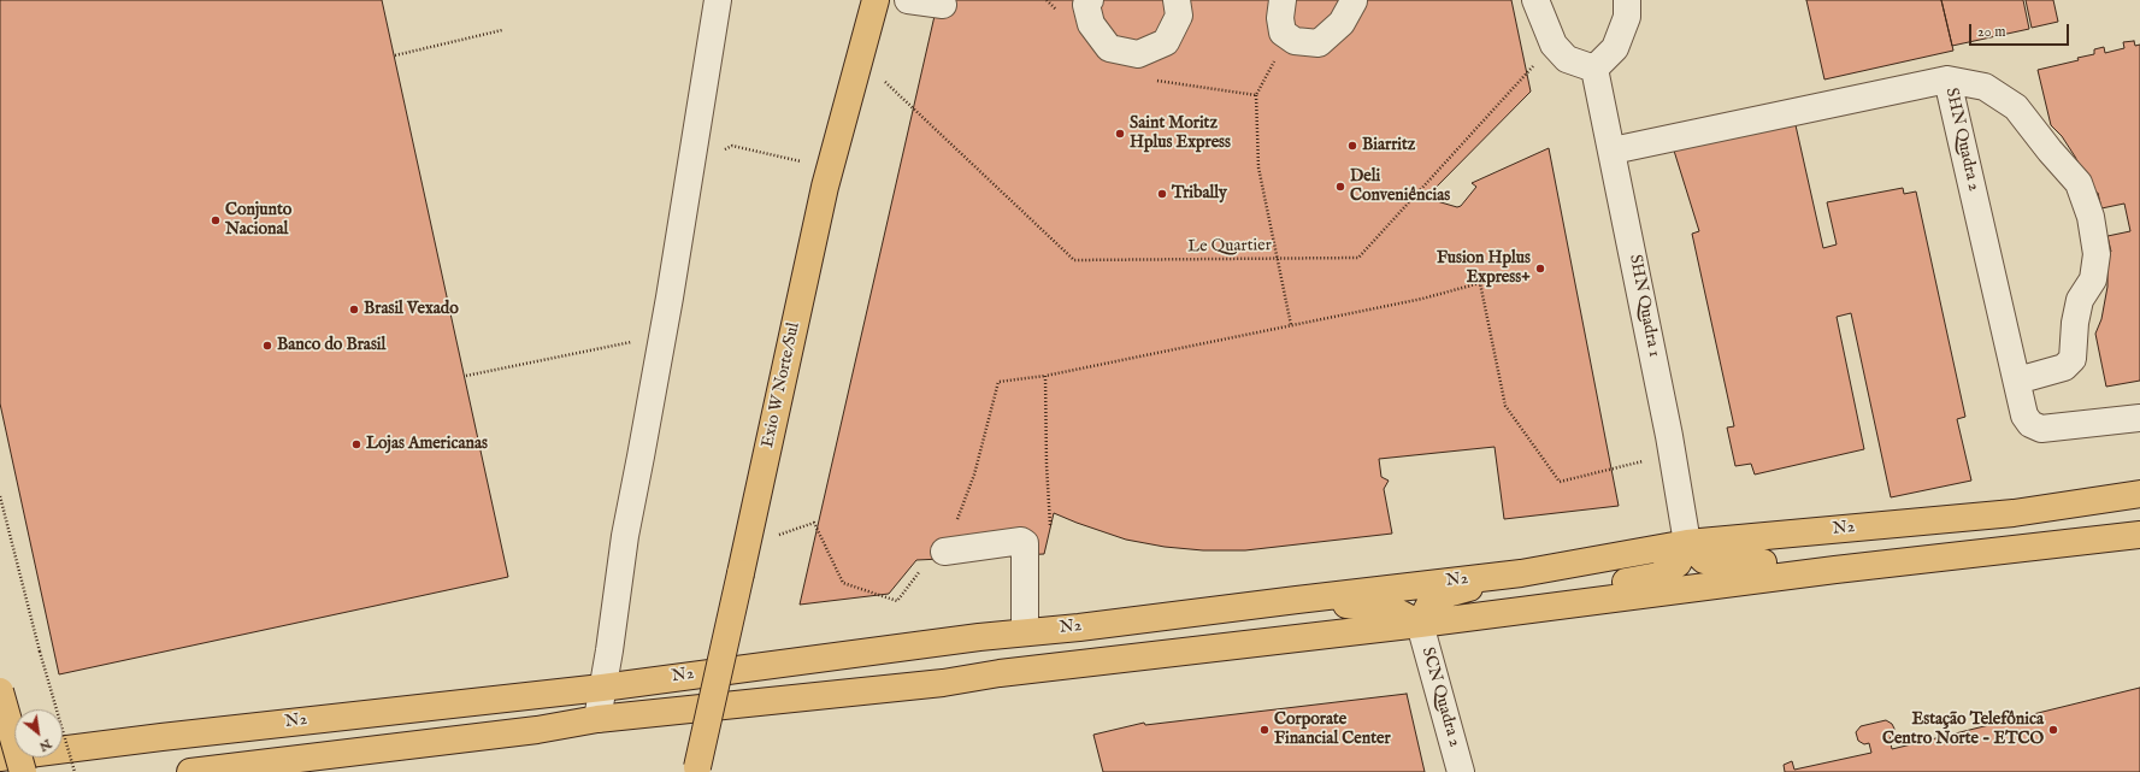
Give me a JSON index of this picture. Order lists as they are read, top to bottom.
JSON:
{
  "streets": {
    "main road": ["Exio W Norte/Sul", "N2"],
    "street": ["SHN Quadra 2", "SHN Quadra 1", "SCN Quadra 2"],
    "path": ["Le Quartier"]
  },
  "crossings": [
    ["SHN Quadra 1", "N2"],
    ["N2", "SCN Quadra 2"]
  ],
  "places": [
    "Saint Moritz Hplus Express",
    "Biarritz",
    "Deli Conveniências",
    "Tribally",
    "Conjunto Nacional",
    "Fusion Hplus Express+",
    "Brasil Vexado",
    "Banco do Brasil",
    "Lojas Americanas",
    "Corporate Financial Center",
    "Estação Telefônica Centro Norte - ETCO"
  ],
  "scale_bar": "20 m",
  "north": "bottom right"
}
